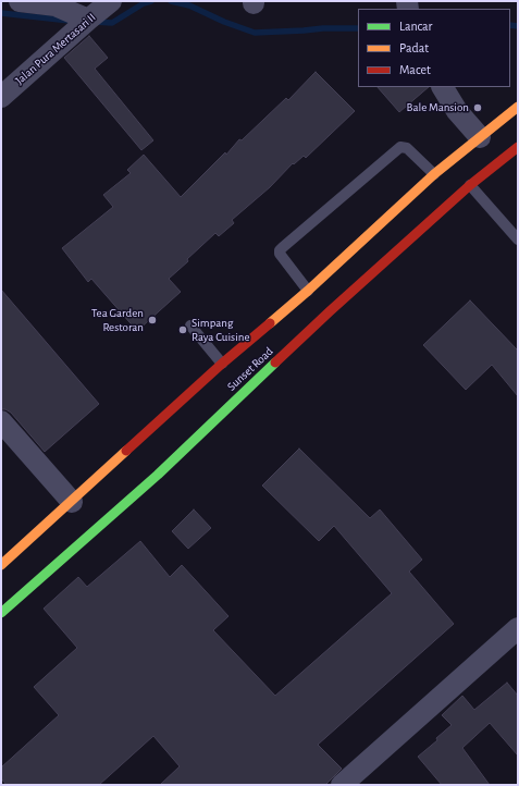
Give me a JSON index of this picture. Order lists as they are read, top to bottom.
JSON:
{
  "streets": {
    "highway": ["Sunset Road"],
    "street": ["Jalan Pura Mertasari II"]
  },
  "places": ["Bale Mansion", "Tea Garden Restoran", "Simpang Raya Cuisine"],
  "legend": ["Lancar", "Padat", "Macet"]
}
